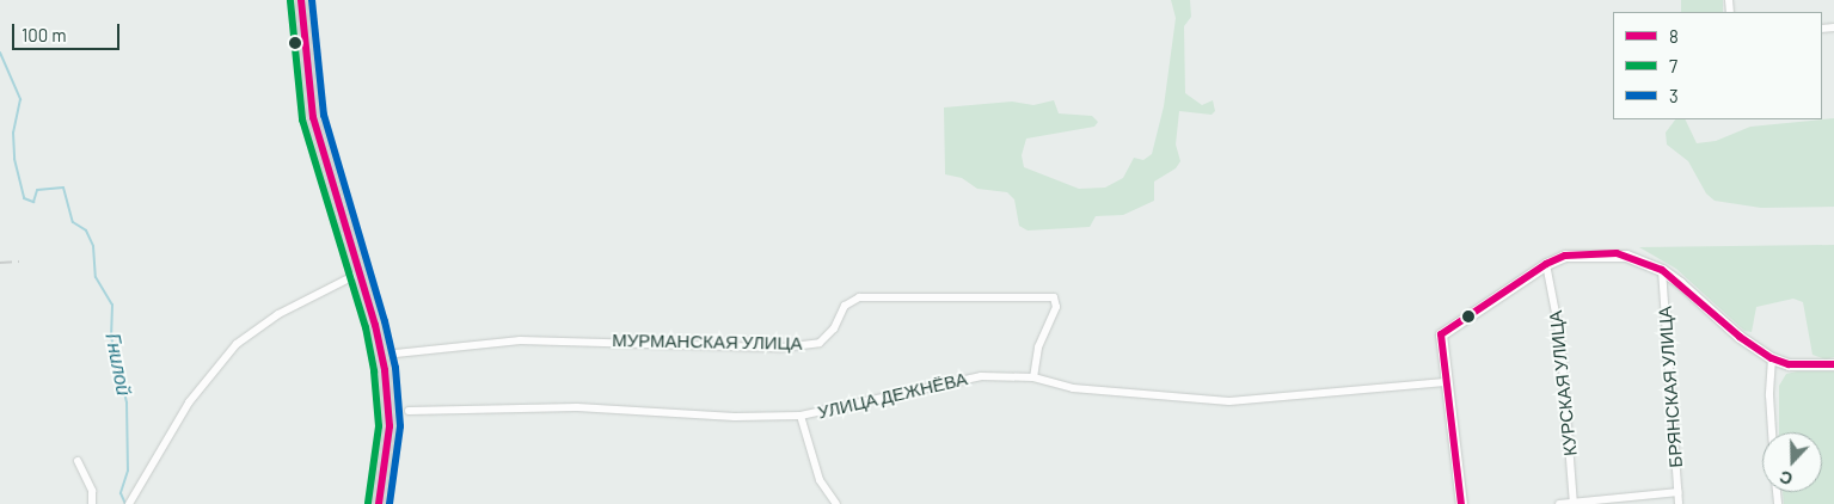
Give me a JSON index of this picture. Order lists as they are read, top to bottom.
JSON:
{
  "streets": {
    "street": [
      "МУРМАНСКАЯ УЛИЦА",
      "КУРСКАЯ УЛИЦА",
      "БРЯНСКАЯ УЛИЦА",
      "УЛИЦА ДЕЖНЁВА"
    ]
  },
  "crossings": [
    ["МУРМАНСКАЯ УЛИЦА", "УЛИЦА ДЕЖНЁВА"]
  ],
  "water": ["Гнилой"],
  "lines": ["transit line 8", "transit line 3", "transit line 7"],
  "legend": ["8", "7", "3"],
  "scale_bar": "100 m",
  "north": "bottom"
}
